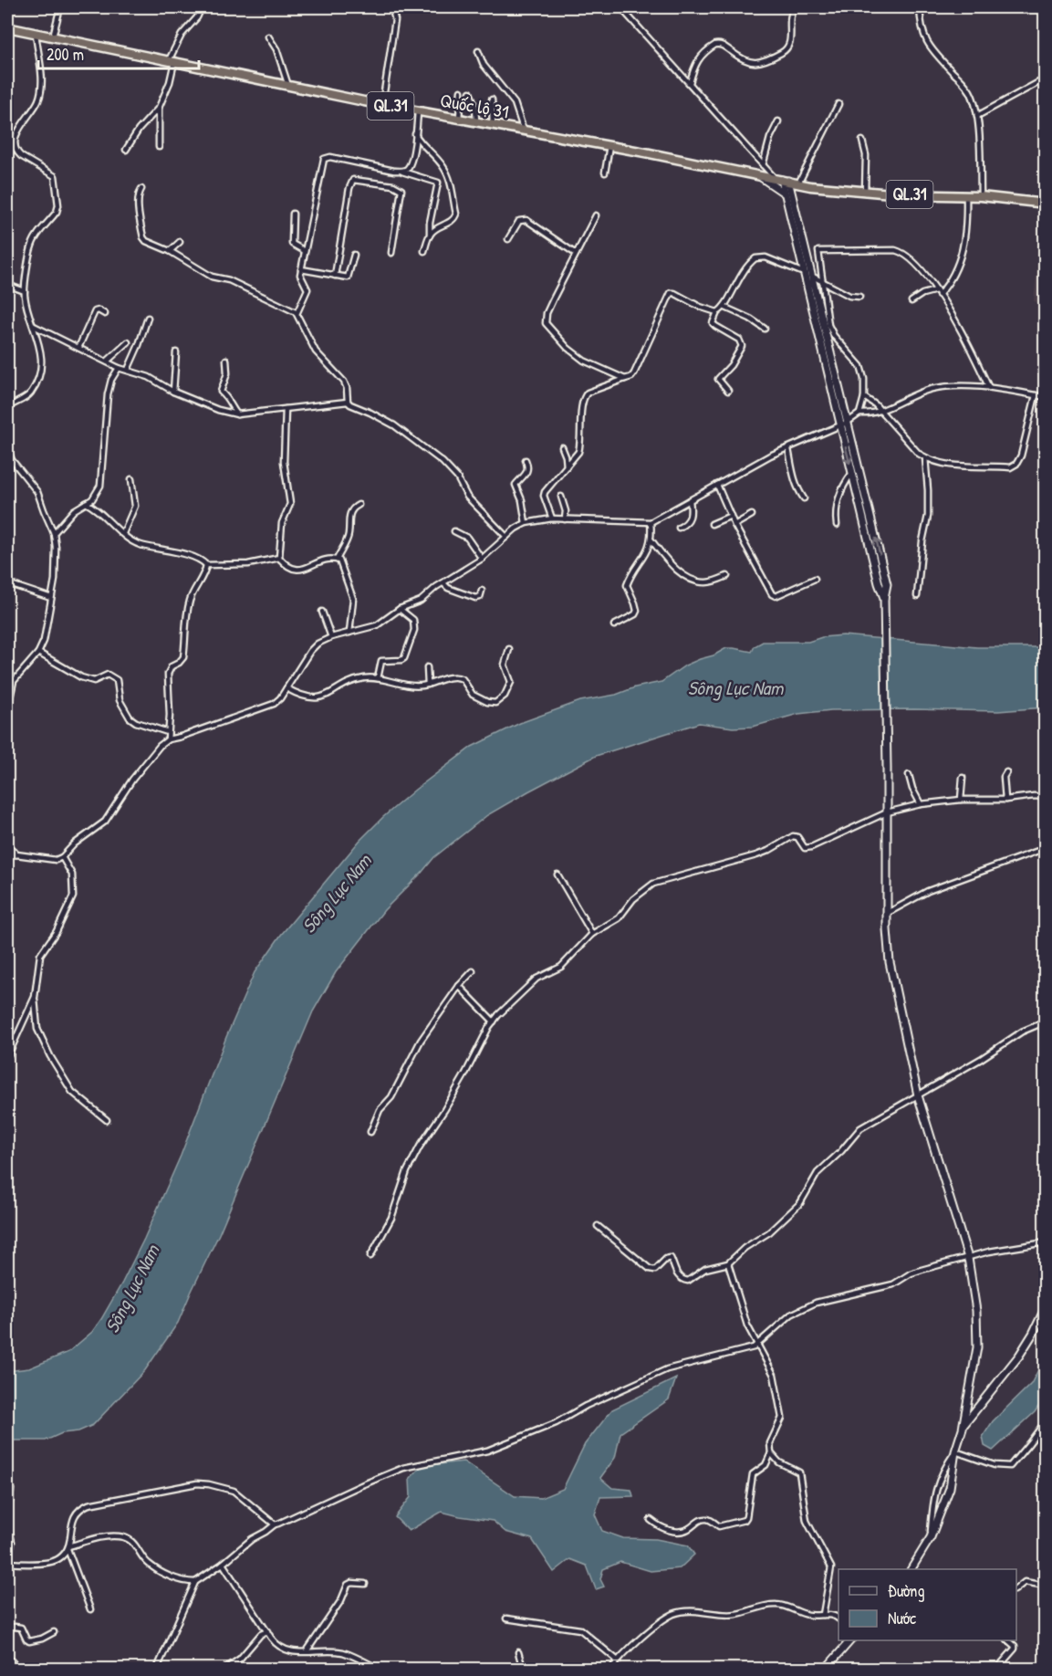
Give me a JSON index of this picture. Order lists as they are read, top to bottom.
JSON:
{
  "streets": {
    "highway": ["QL.31", "Quốc lộ 31"]
  },
  "crossings": [
    ["QL.31", "Quốc lộ 31"]
  ],
  "water": ["Sông Lục Nam"],
  "legend": ["Đường", "Nước"],
  "scale_bar": "200 m"
}
